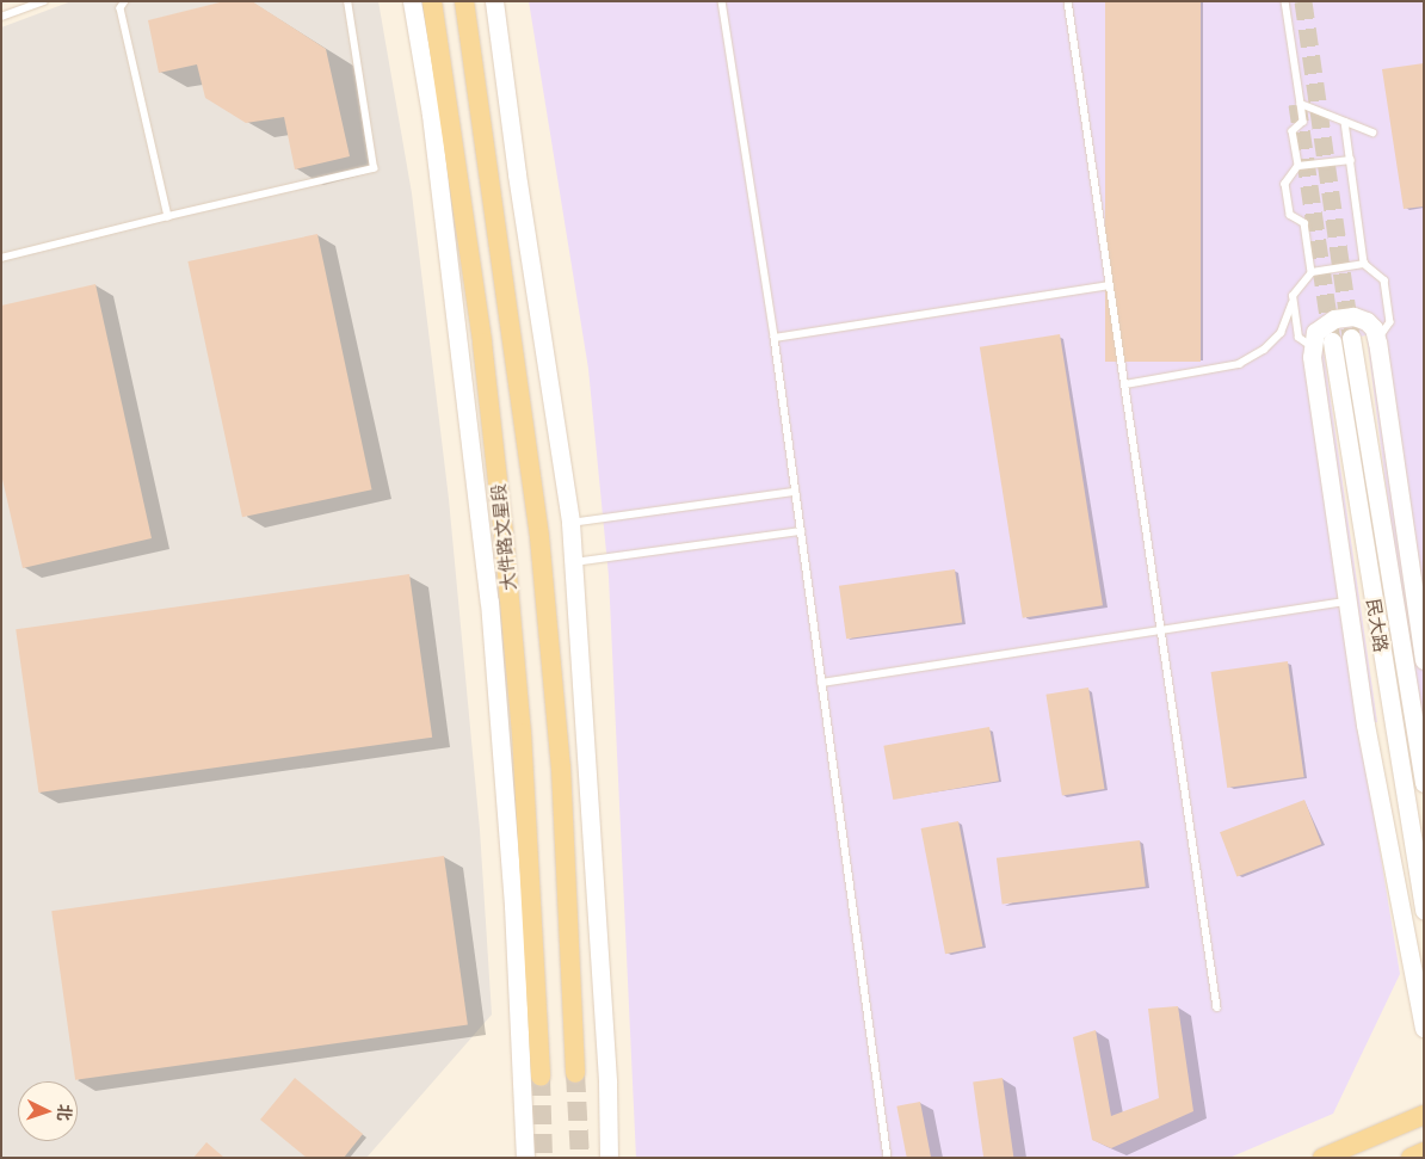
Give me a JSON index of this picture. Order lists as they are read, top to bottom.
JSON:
{
  "streets": {
    "main road": ["大件路文星段"],
    "street": ["民大路"]
  },
  "north": "right"
}
